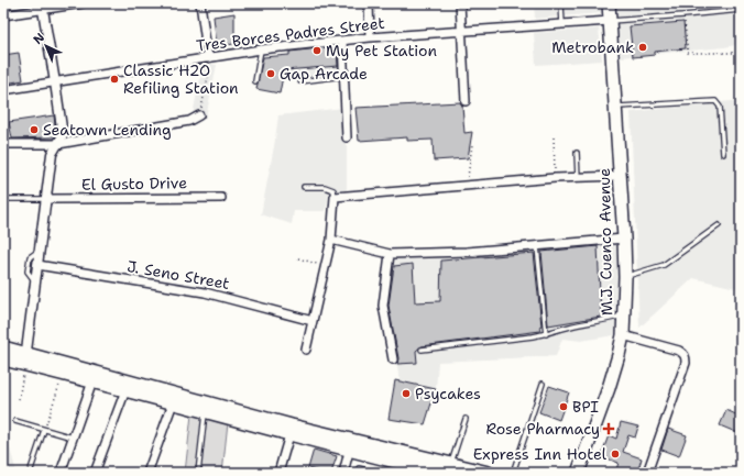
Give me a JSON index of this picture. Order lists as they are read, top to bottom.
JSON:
{
  "streets": {
    "main road": ["M.J. Cuenco Avenue"],
    "street": ["Tres Borces Padres Street", "El Gusto Drive", "J. Seno Street"]
  },
  "crossings": [
    ["Tres Borces Padres Street", "M.J. Cuenco Avenue"]
  ],
  "places": {
    "other": [
      "Metrobank",
      "My Pet Station",
      "Gap Arcade",
      "Classic H2O Refiling Station",
      "Seatown Lending",
      "Psycakes",
      "BPI",
      "Express Inn Hotel"
    ],
    "health": ["Rose Pharmacy"]
  },
  "north": "top left"
}
